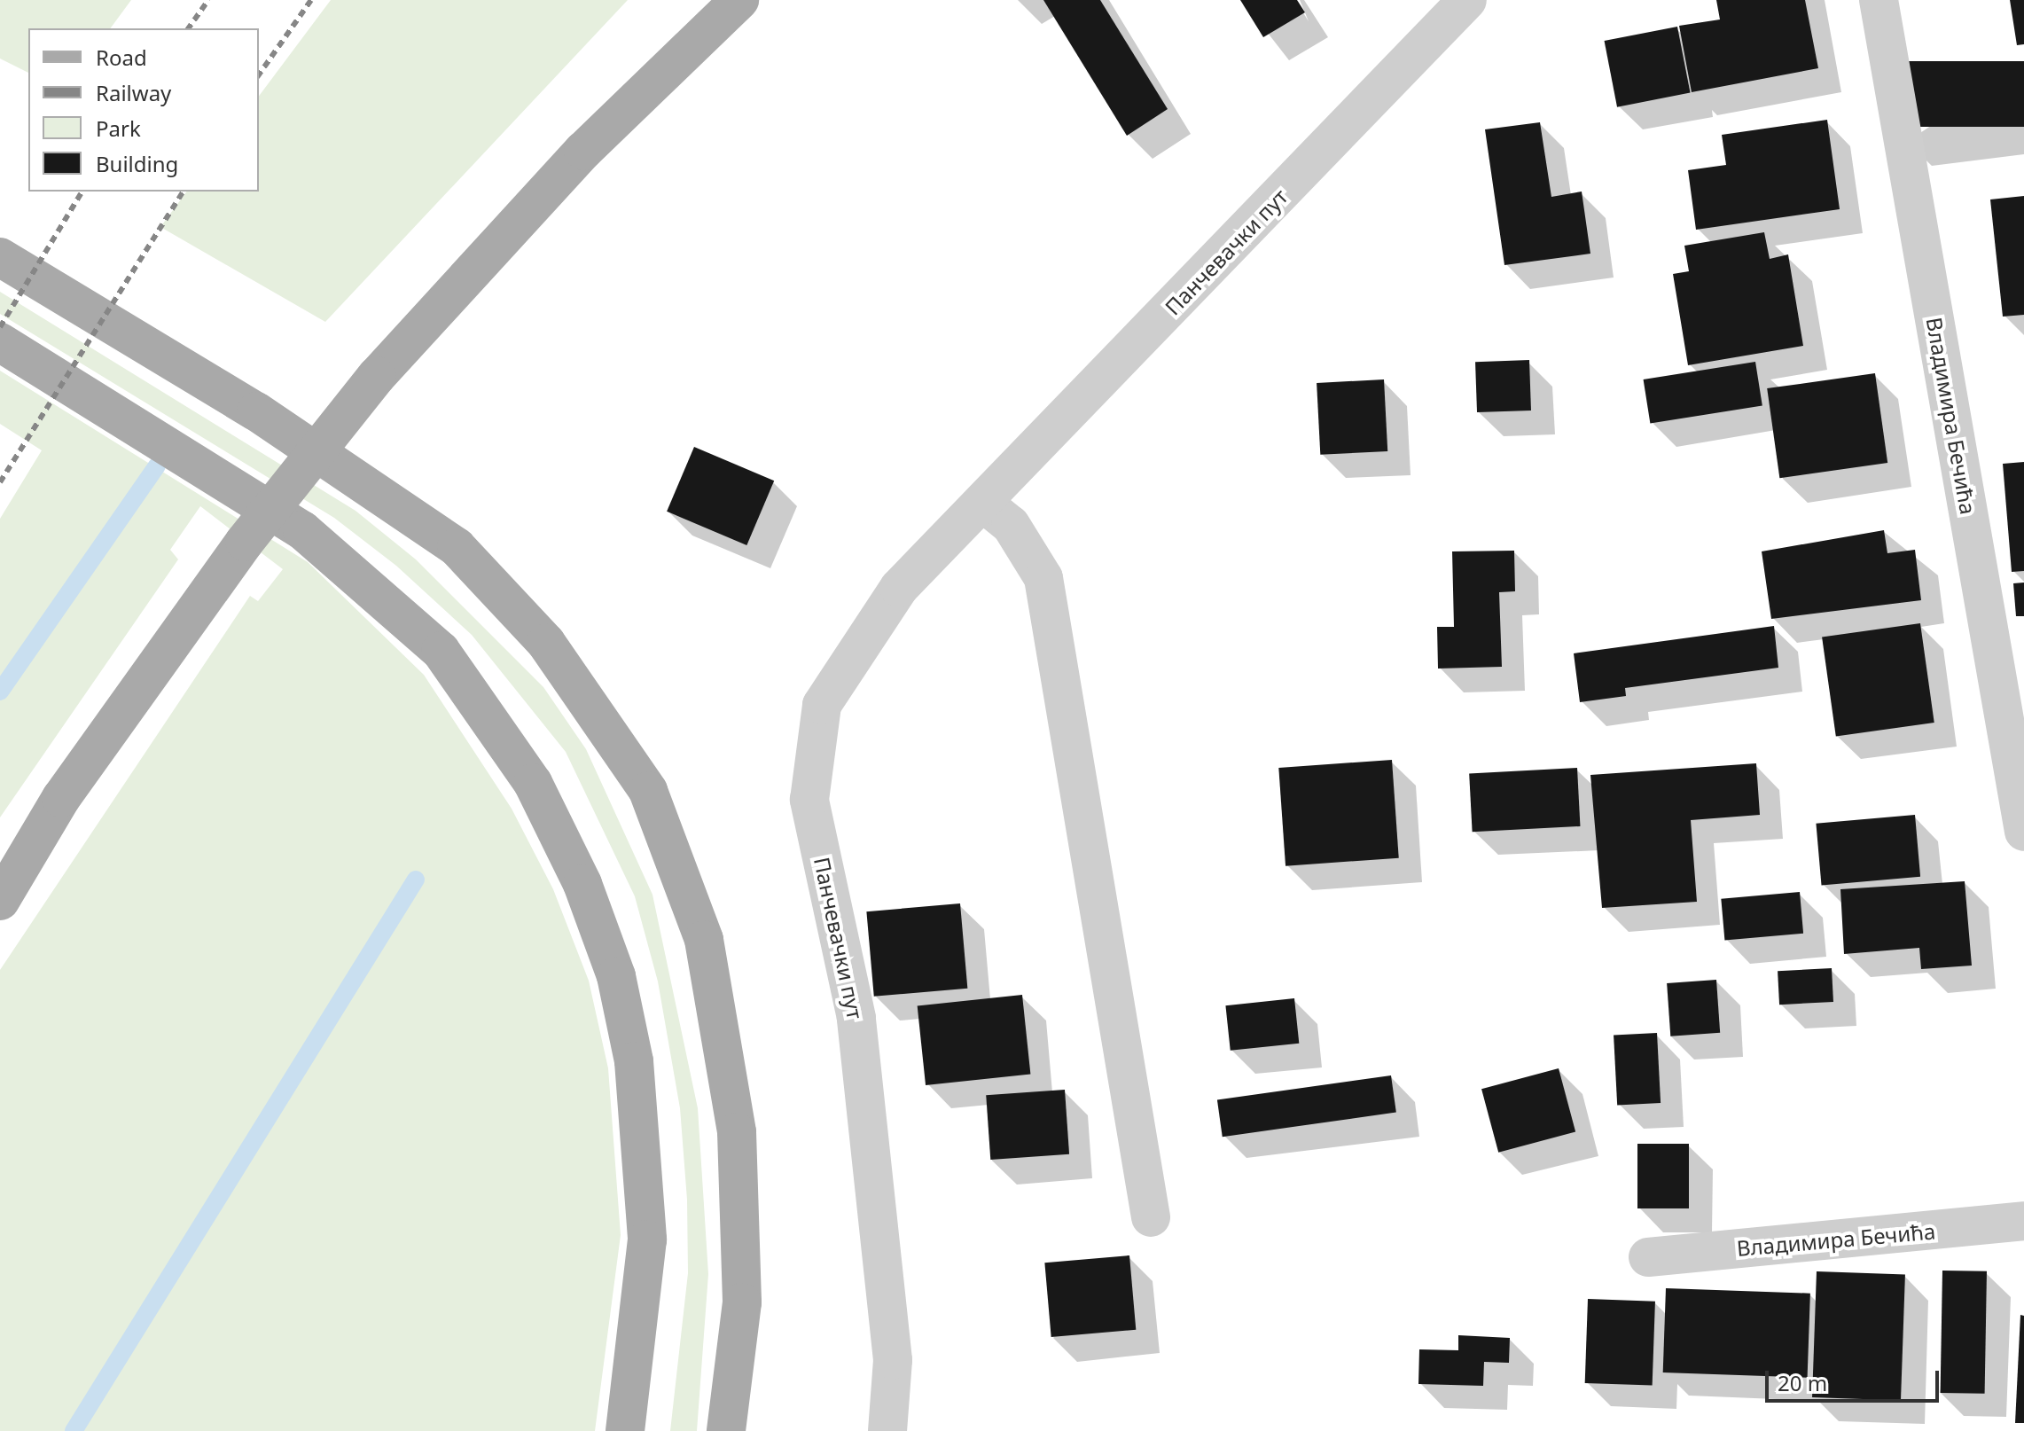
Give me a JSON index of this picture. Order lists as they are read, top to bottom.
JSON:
{
  "streets": {
    "street": ["Панчевачки пут", "Владимира Бечића"]
  },
  "legend": [
    "Road",
    "Railway",
    "Park",
    "Building"
  ],
  "scale_bar": "20 m"
}
